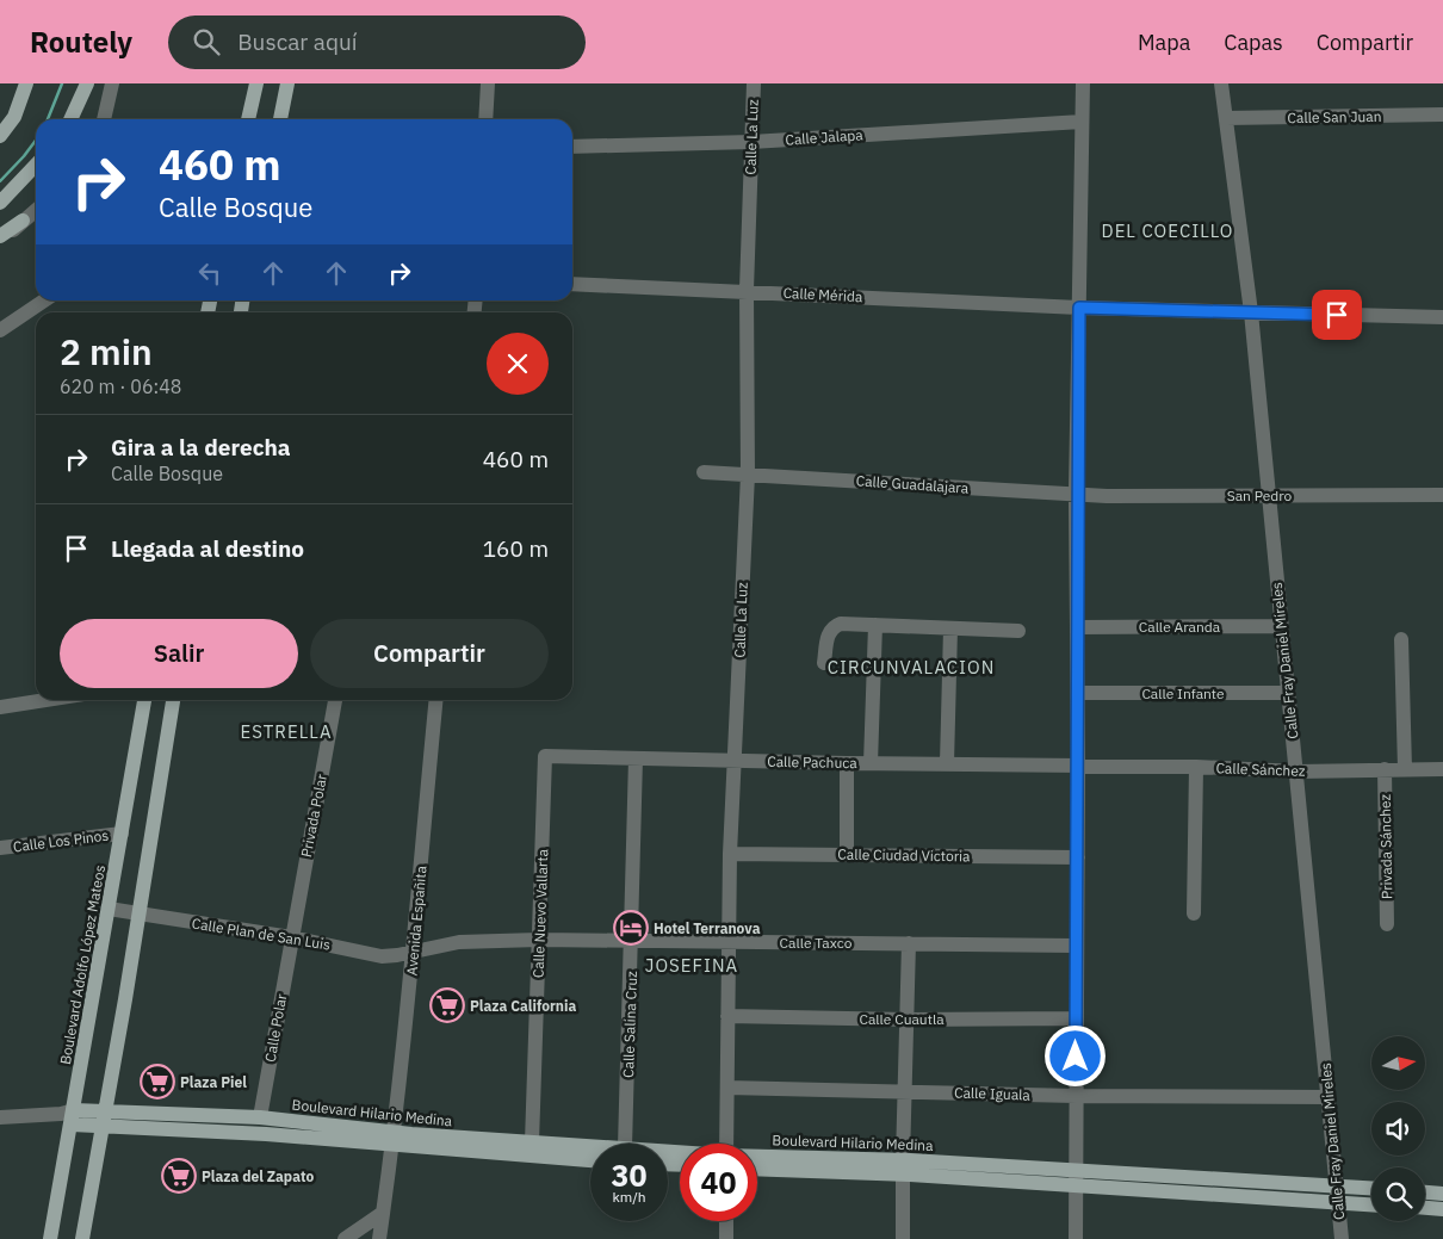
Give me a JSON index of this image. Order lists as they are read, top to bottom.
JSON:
{
  "streets": {
    "main road": ["Boulevard Adolfo López Mateos", "Boulevard Hilario Medina"],
    "street": [
      "Calle San Juan",
      "Calle La Luz",
      "Calle Jalapa",
      "Calle Mérida",
      "Calle Guadalajara",
      "San Pedro",
      "Calle Aranda",
      "Calle Fray Daniel Mireles",
      "Calle Infante",
      "Calle Pachuca",
      "Calle Sánchez",
      "Privada Polar",
      "Calle Los Pinos",
      "Privada Sánchez",
      "Calle Ciudad Victoria",
      "Calle Nuevo Vallarta",
      "Avenida Españita",
      "Calle Plan de San Luis",
      "Calle Taxco",
      "Calle Cuautla",
      "Calle Salina Cruz",
      "Calle Polar",
      "Calle Iguala"
    ]
  },
  "crossings": [
    ["Calle San Juan", "Calle Fray Daniel Mireles"],
    ["Calle La Luz", "Calle Jalapa"],
    ["Calle La Luz", "Calle Mérida"],
    ["Calle La Luz", "Calle Guadalajara"],
    ["Calle La Luz", "Calle Pachuca"],
    ["Calle La Luz", "Calle Ciudad Victoria"],
    ["Calle La Luz", "Calle Taxco"],
    ["Calle La Luz", "Calle Cuautla"],
    ["Calle La Luz", "Calle Iguala"],
    ["Calle Mérida", "Calle Fray Daniel Mireles"],
    ["Calle Guadalajara", "San Pedro"],
    ["San Pedro", "Calle Fray Daniel Mireles"],
    ["Calle Aranda", "Calle Fray Daniel Mireles"],
    ["Calle Fray Daniel Mireles", "Calle Infante"],
    ["Calle Fray Daniel Mireles", "Calle Sánchez"],
    ["Calle Fray Daniel Mireles", "Calle Iguala"],
    ["Calle Fray Daniel Mireles", "Boulevard Hilario Medina"],
    ["Calle Pachuca", "Calle Sánchez"],
    ["Calle Pachuca", "Calle Nuevo Vallarta"],
    ["Calle Pachuca", "Calle Salina Cruz"],
    ["Calle Sánchez", "Privada Sánchez"],
    ["Privada Polar", "Calle Plan de San Luis"],
    ["Privada Polar", "Calle Polar"],
    ["Calle Los Pinos", "Boulevard Adolfo López Mateos"],
    ["Calle Nuevo Vallarta", "Calle Taxco"],
    ["Calle Nuevo Vallarta", "Boulevard Hilario Medina"],
    ["Avenida Españita", "Calle Plan de San Luis"],
    ["Avenida Españita", "Calle Taxco"],
    ["Avenida Españita", "Boulevard Hilario Medina"],
    ["Calle Plan de San Luis", "Calle Taxco"],
    ["Calle Plan de San Luis", "Boulevard Adolfo López Mateos"],
    ["Calle Plan de San Luis", "Calle Polar"],
    ["Calle Taxco", "Calle Salina Cruz"],
    ["Boulevard Adolfo López Mateos", "Boulevard Hilario Medina"],
    ["Calle Polar", "Boulevard Hilario Medina"]
  ],
  "districts": [
    "DEL COECILLO",
    "CIRCUNVALACION",
    "ESTRELLA",
    "JOSEFINA"
  ],
  "places": {
    "hotel": ["Hotel Terranova"],
    "supermarket": ["Plaza California", "Plaza Piel", "Plaza del Zapato"]
  },
  "north": "right",
  "page": {
    "header": "Routely",
    "search": "Buscar aquí",
    "nav": ["Mapa", "Capas", "Compartir"],
    "turn": ["460 m", "Calle Bosque"],
    "heading": ["2 min", "620 m · 06:48"],
    "list": [
      {
        "name": "Gira a la derecha",
        "note": "Calle Bosque",
        "value": "460 m"
      },
      {
        "name": "Llegada al destino",
        "value": "160 m"
      }
    ],
    "buttons": ["Salir", "Compartir"],
    "speed": "30 km/h",
    "limit": "40"
  }
}
